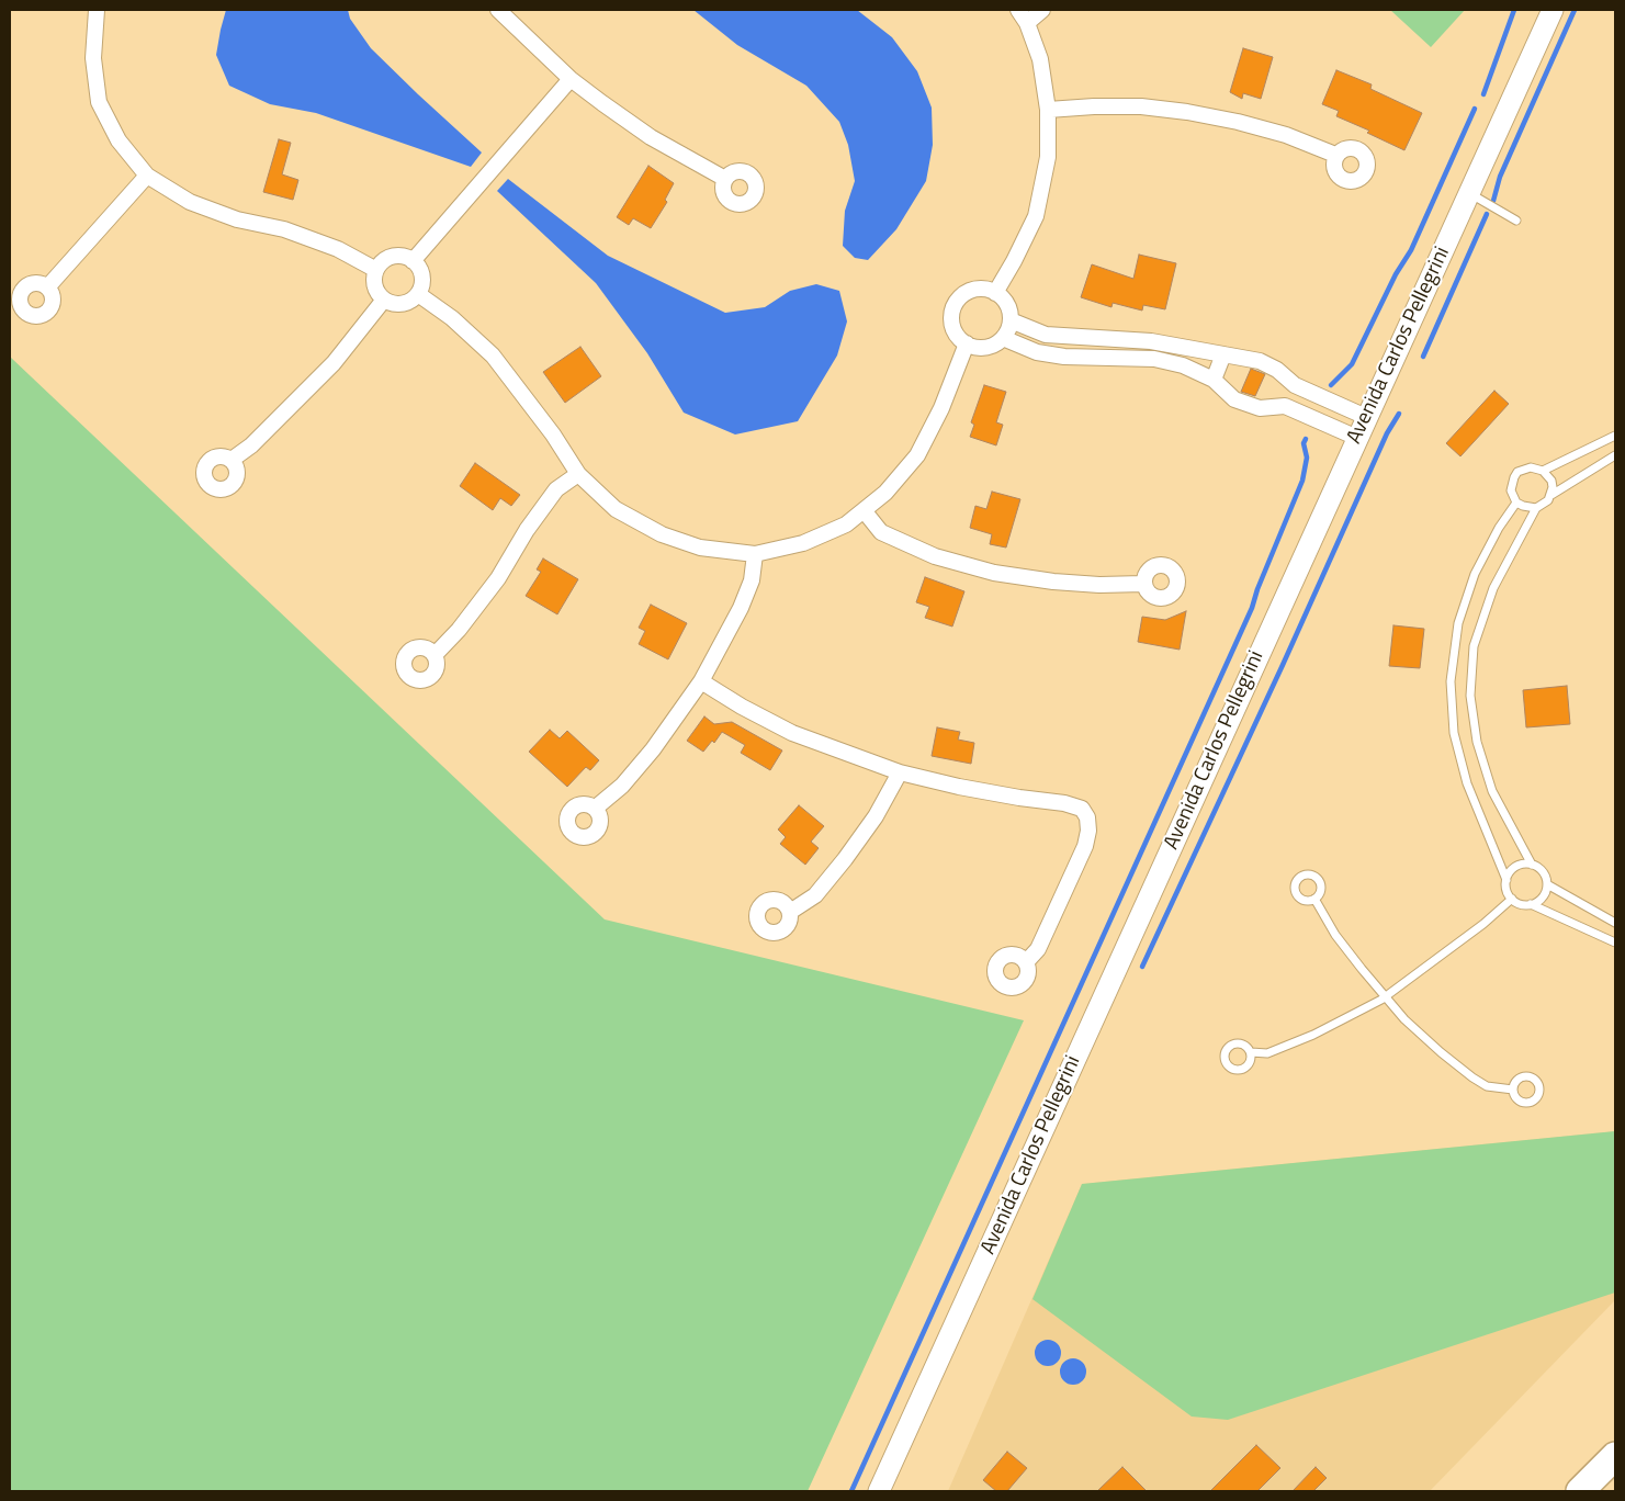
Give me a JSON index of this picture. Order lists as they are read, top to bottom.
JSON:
{
  "streets": {
    "main road": ["Avenida Carlos Pellegrini"]
  }
}
